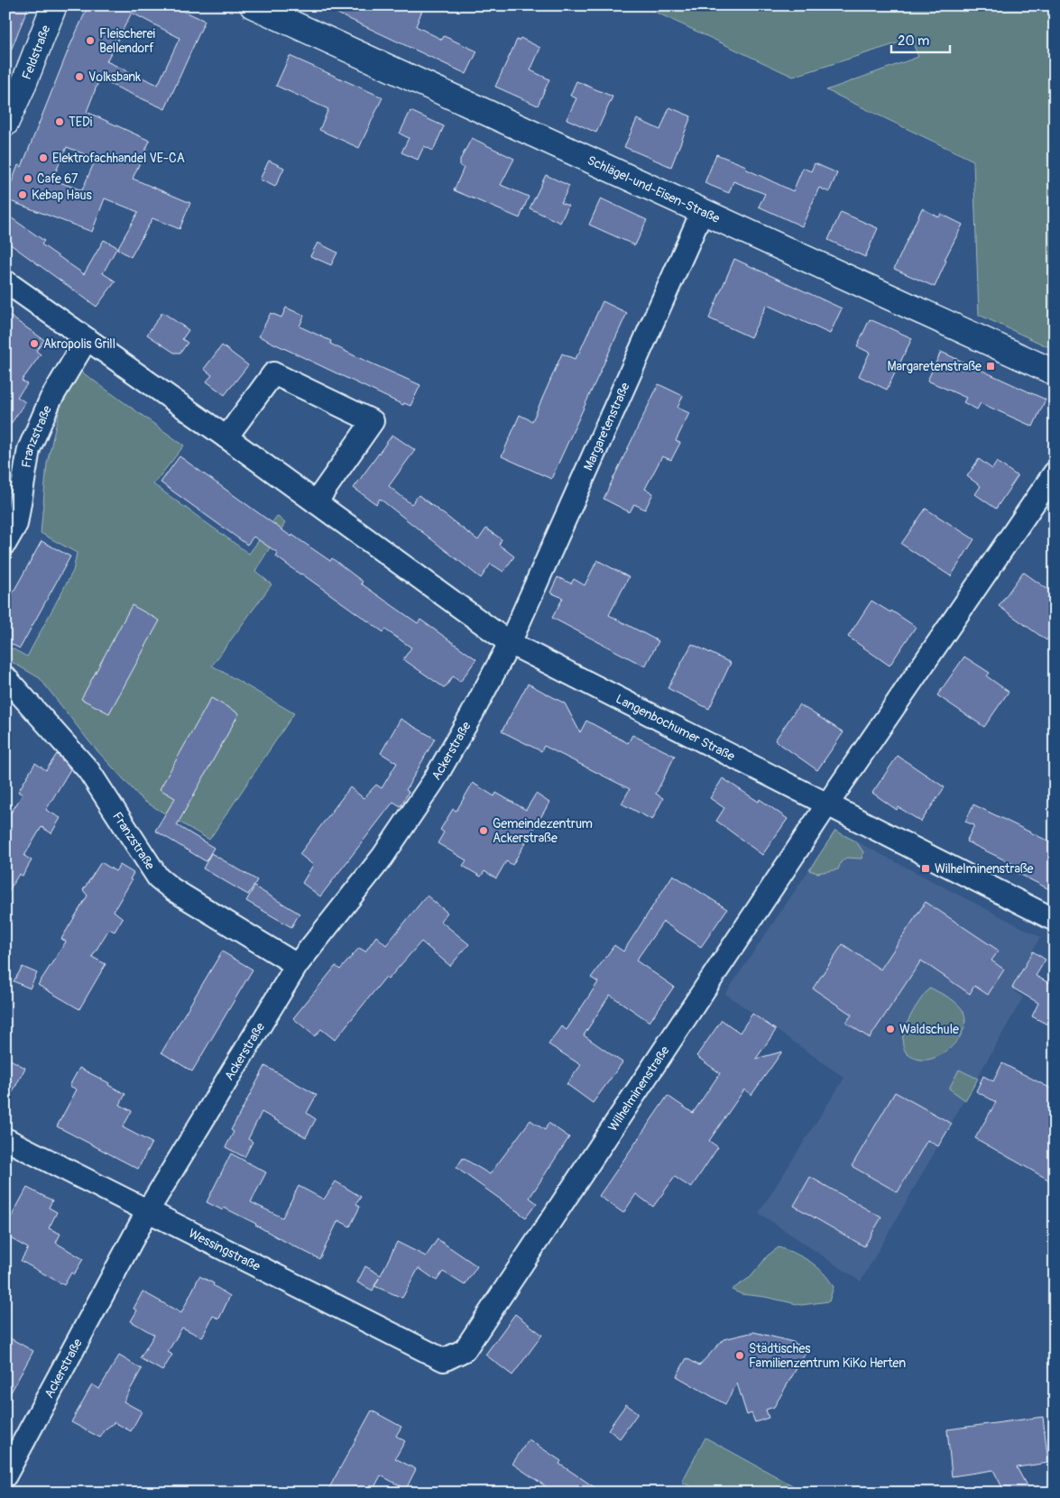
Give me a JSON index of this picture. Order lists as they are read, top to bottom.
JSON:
{
  "streets": {
    "street": [
      "Feldstraße",
      "Schlägel-und-Eisen-Straße",
      "Margaretenstraße",
      "Franzstraße",
      "Langenbochumer Straße",
      "Ackerstraße",
      "Wilhelminenstraße",
      "Wessingstraße"
    ]
  },
  "crossings": [
    ["Schlägel-und-Eisen-Straße", "Margaretenstraße"],
    ["Margaretenstraße", "Langenbochumer Straße"],
    ["Margaretenstraße", "Ackerstraße"],
    ["Franzstraße", "Langenbochumer Straße"],
    ["Franzstraße", "Ackerstraße"],
    ["Langenbochumer Straße", "Ackerstraße"],
    ["Langenbochumer Straße", "Wilhelminenstraße"],
    ["Ackerstraße", "Wessingstraße"],
    ["Wilhelminenstraße", "Wessingstraße"]
  ],
  "places": {
    "other": [
      "Fleischerei Bellendorf",
      "Volksbank",
      "TEDi",
      "Elektrofachhandel VE-CA",
      "Cafe 67",
      "Kebap Haus",
      "Akropolis Grill",
      "Gemeindezentrum Ackerstraße",
      "Waldschule",
      "Städtisches Familienzentrum KiKo Herten"
    ],
    "transit": ["Margaretenstraße", "Wilhelminenstraße"]
  },
  "scale_bar": "20 m"
}
